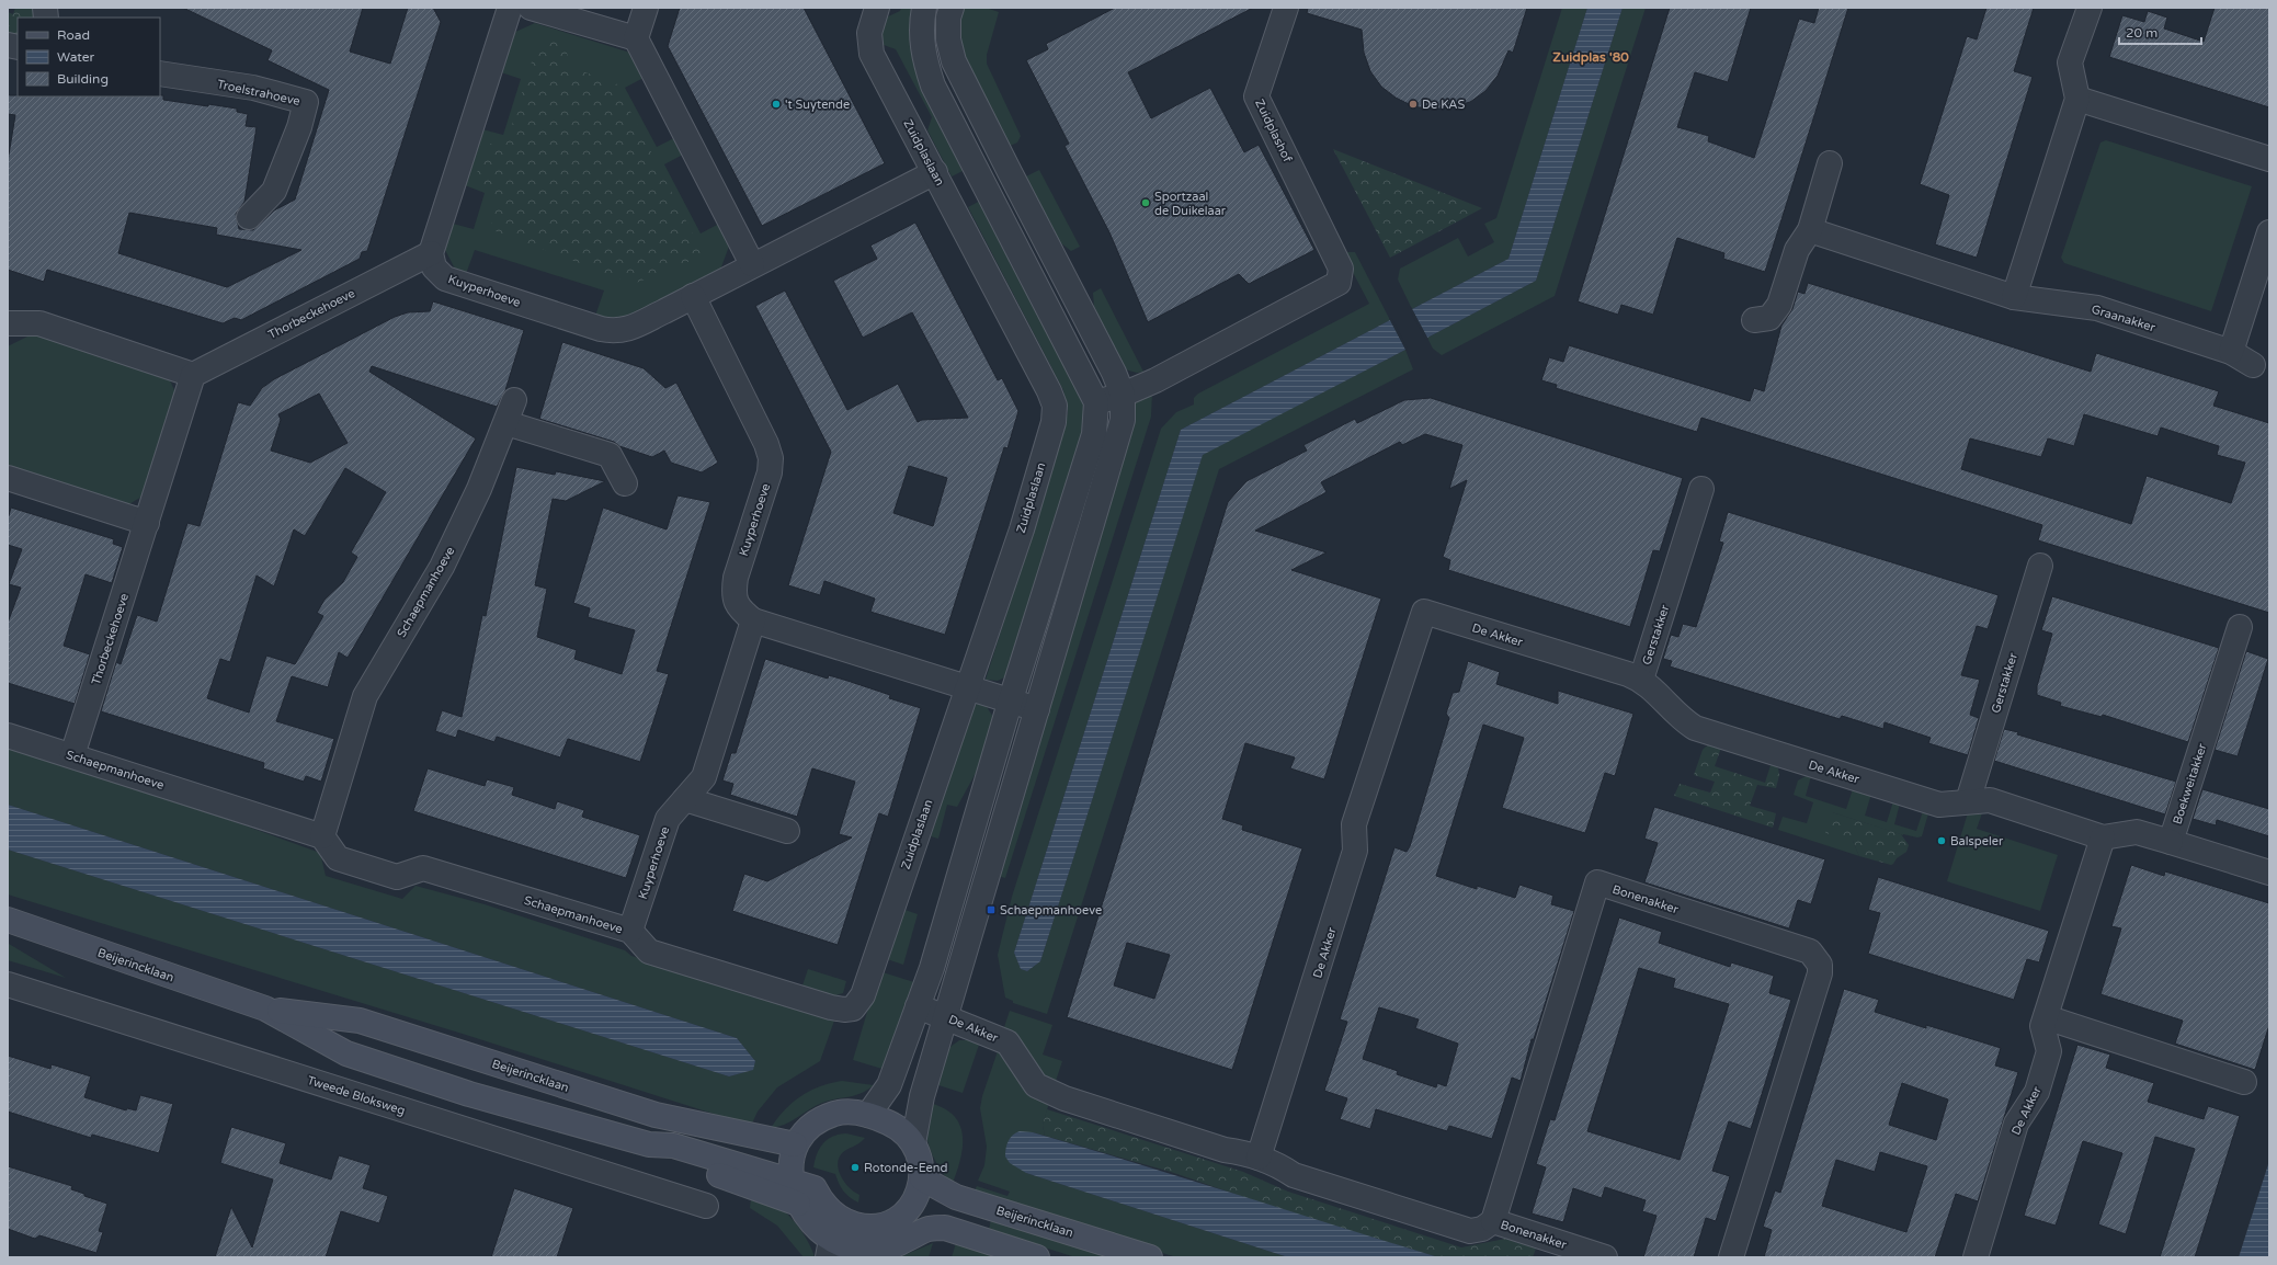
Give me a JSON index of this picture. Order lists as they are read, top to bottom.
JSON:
{
  "streets": {
    "main road": ["Beijerincklaan"],
    "street": [
      "Troelstrahoeve",
      "Zuidplashof",
      "Zuidplaslaan",
      "Kuyperhoeve",
      "Thorbeckehoeve",
      "Graanakker",
      "Schaepmanhoeve",
      "De Akker",
      "Gerstakker",
      "Boekweitakker",
      "Bonenakker",
      "Tweede Bloksweg"
    ]
  },
  "crossings": [
    ["Zuidplaslaan", "Kuyperhoeve"],
    ["Zuidplaslaan", "Schaepmanhoeve"],
    ["Kuyperhoeve", "Thorbeckehoeve"],
    ["Kuyperhoeve", "Schaepmanhoeve"],
    ["Thorbeckehoeve", "Schaepmanhoeve"],
    ["De Akker", "Gerstakker"],
    ["De Akker", "Boekweitakker"],
    ["De Akker", "Bonenakker"]
  ],
  "districts": ["Zuidplas '80"],
  "places": {
    "other": [
      "'t Suytende",
      "De KAS",
      "Sportzaal de Duikelaar",
      "Balspeler",
      "Rotonde-Eend"
    ],
    "transit": ["Schaepmanhoeve"]
  },
  "legend": ["Road", "Water", "Building"],
  "scale_bar": "20 m"
}
